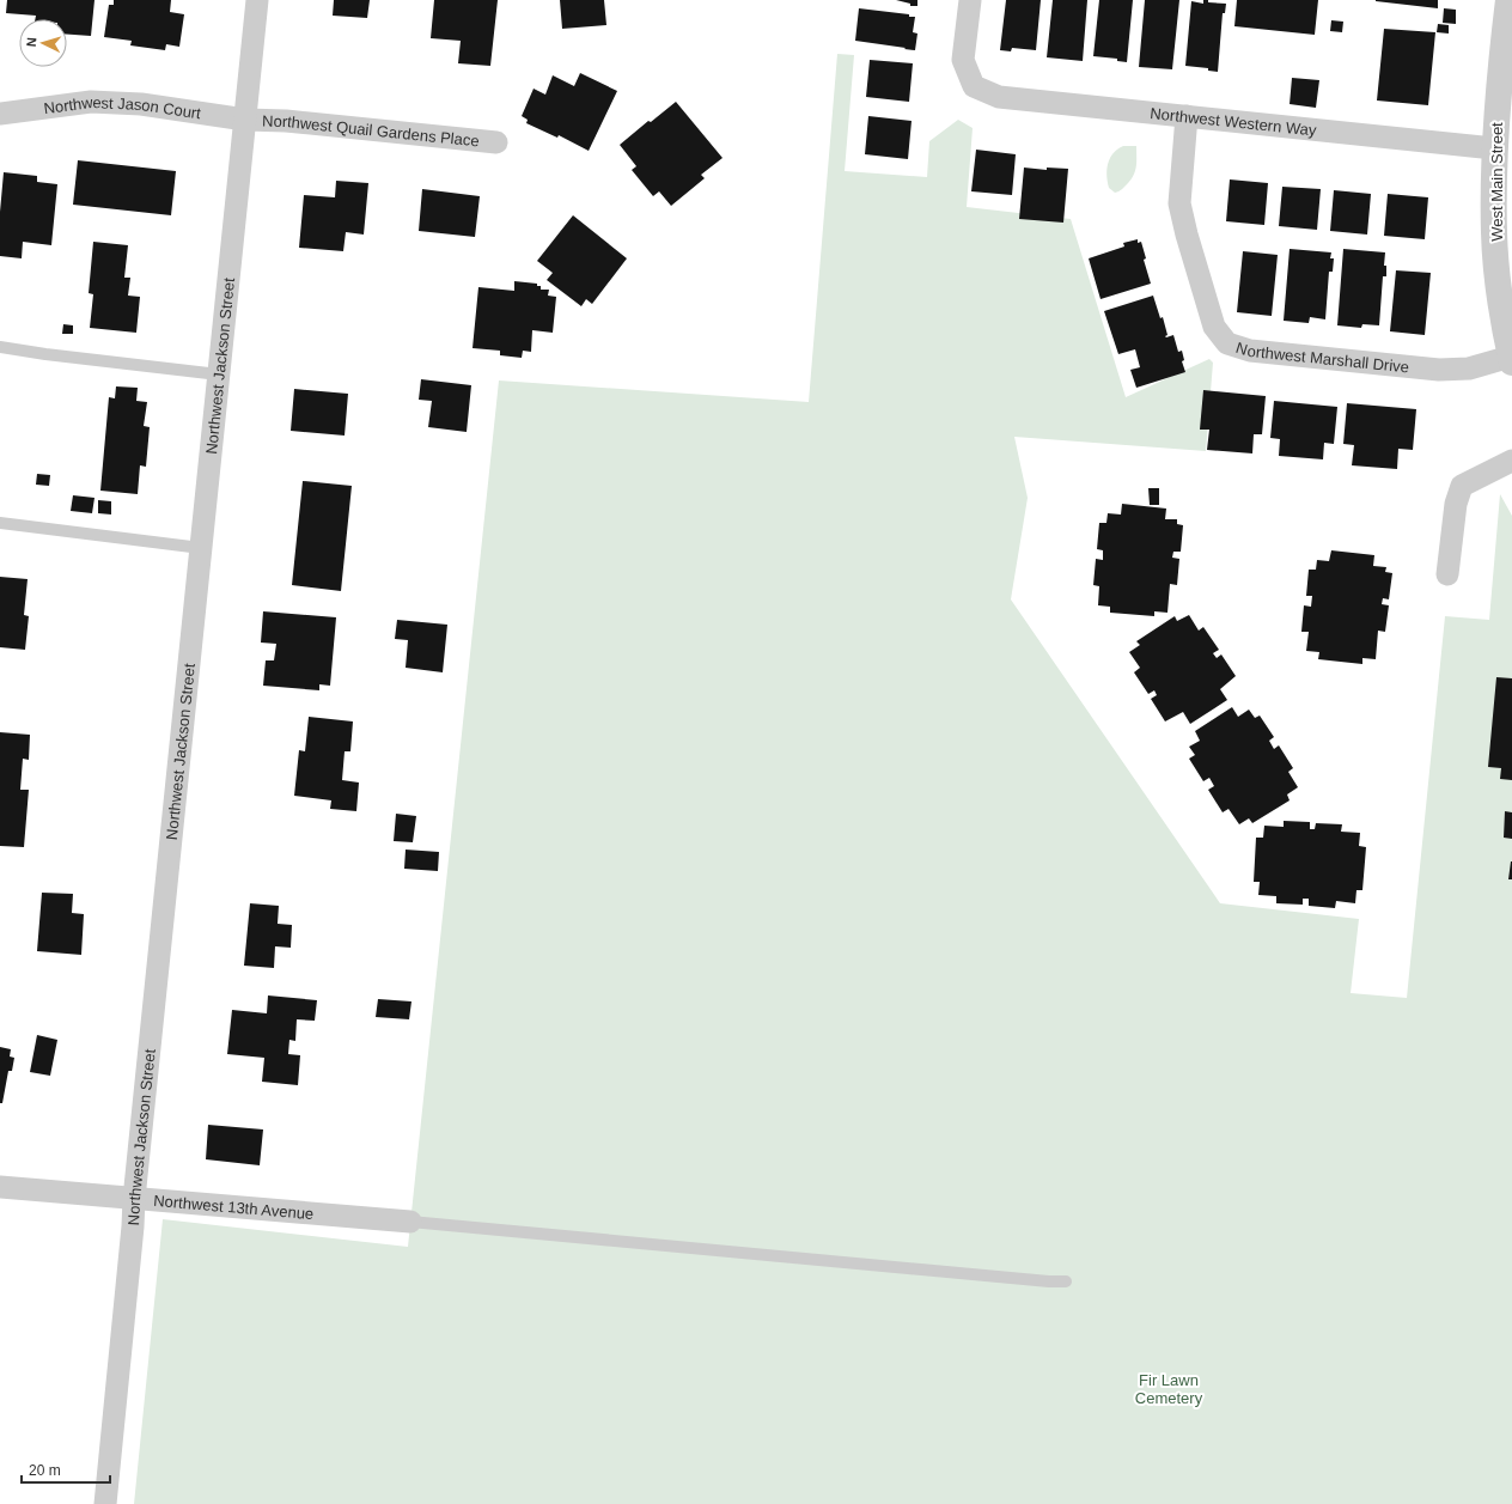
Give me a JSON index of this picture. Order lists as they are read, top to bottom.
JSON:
{
  "streets": {
    "street": [
      "Northwest Jason Court",
      "Northwest Western Way",
      "Northwest Quail Gardens Place",
      "West Main Street",
      "Northwest Marshall Drive",
      "Northwest Jackson Street",
      "Northwest 13th Avenue"
    ]
  },
  "crossings": [
    ["Northwest Jason Court", "Northwest Quail Gardens Place"],
    ["Northwest Jason Court", "Northwest Jackson Street"],
    ["Northwest Western Way", "West Main Street"],
    ["Northwest Western Way", "Northwest Marshall Drive"],
    ["Northwest Quail Gardens Place", "Northwest Jackson Street"],
    ["West Main Street", "Northwest Marshall Drive"],
    ["Northwest Jackson Street", "Northwest 13th Avenue"]
  ],
  "parks": ["Fir Lawn Cemetery"],
  "scale_bar": "20 m",
  "north": "left"
}
